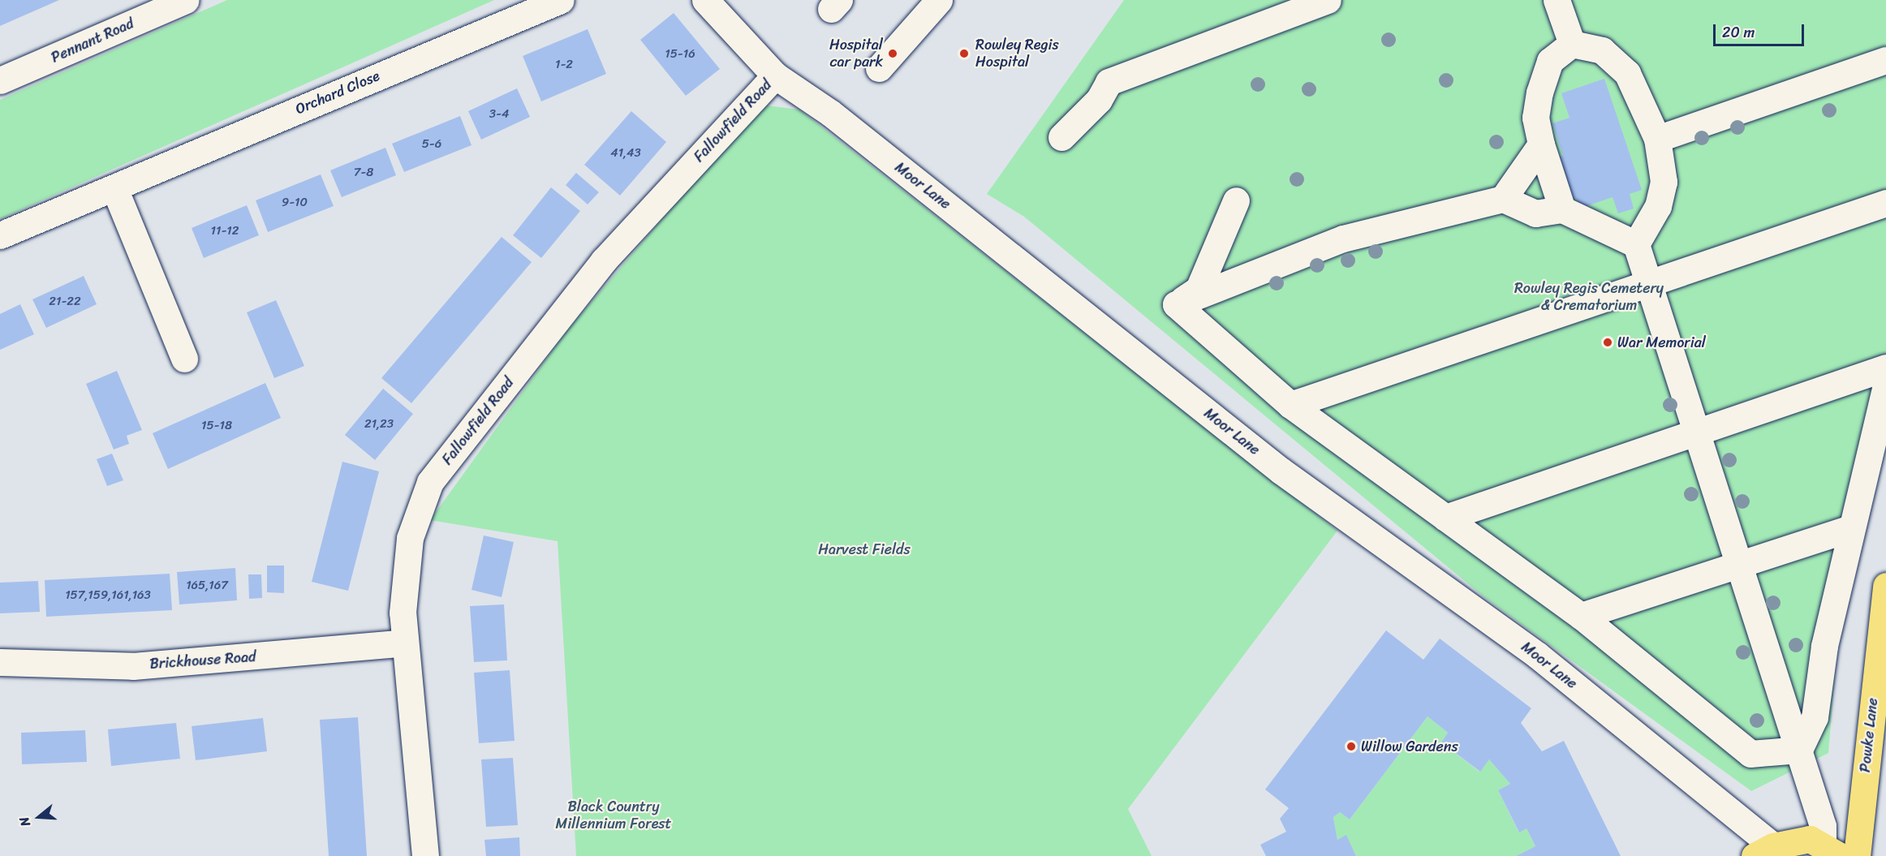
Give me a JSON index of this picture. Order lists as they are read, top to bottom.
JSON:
{
  "streets": {
    "main road": ["Powke Lane"],
    "street": [
      "Pennant Road",
      "Orchard Close",
      "Fallowfield Road",
      "Moor Lane",
      "Brickhouse Road"
    ]
  },
  "crossings": [
    ["Fallowfield Road", "Moor Lane"],
    ["Fallowfield Road", "Brickhouse Road"]
  ],
  "parks": ["Rowley Regis Cemetery & Crematorium", "Harvest Fields", "Black Country Millennium Forest"],
  "places": [
    "Hospital car park",
    "Rowley Regis Hospital",
    "War Memorial",
    "Willow Gardens"
  ],
  "house_numbers": [
    "15-16",
    "1-2",
    "3-4",
    "5-6",
    "41,43",
    "7-8",
    "9-10",
    "11-12",
    "21-22",
    "21,23",
    "15-18",
    "165,167",
    "157,159,161,163"
  ],
  "scale_bar": "20 m",
  "north": "left"
}
